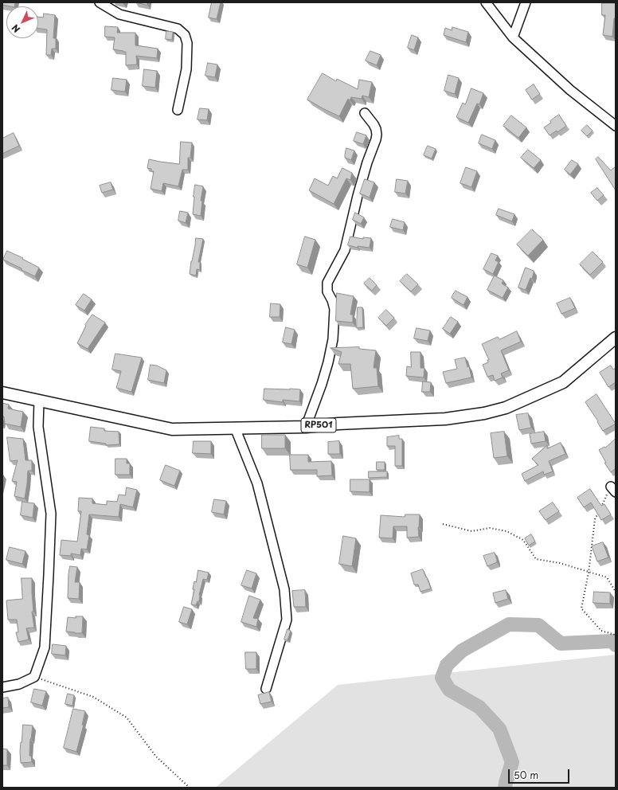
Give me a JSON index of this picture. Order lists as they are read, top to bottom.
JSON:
{
  "streets": {
    "main road": ["RP501"]
  },
  "scale_bar": "50 m",
  "north": "bottom left"
}
